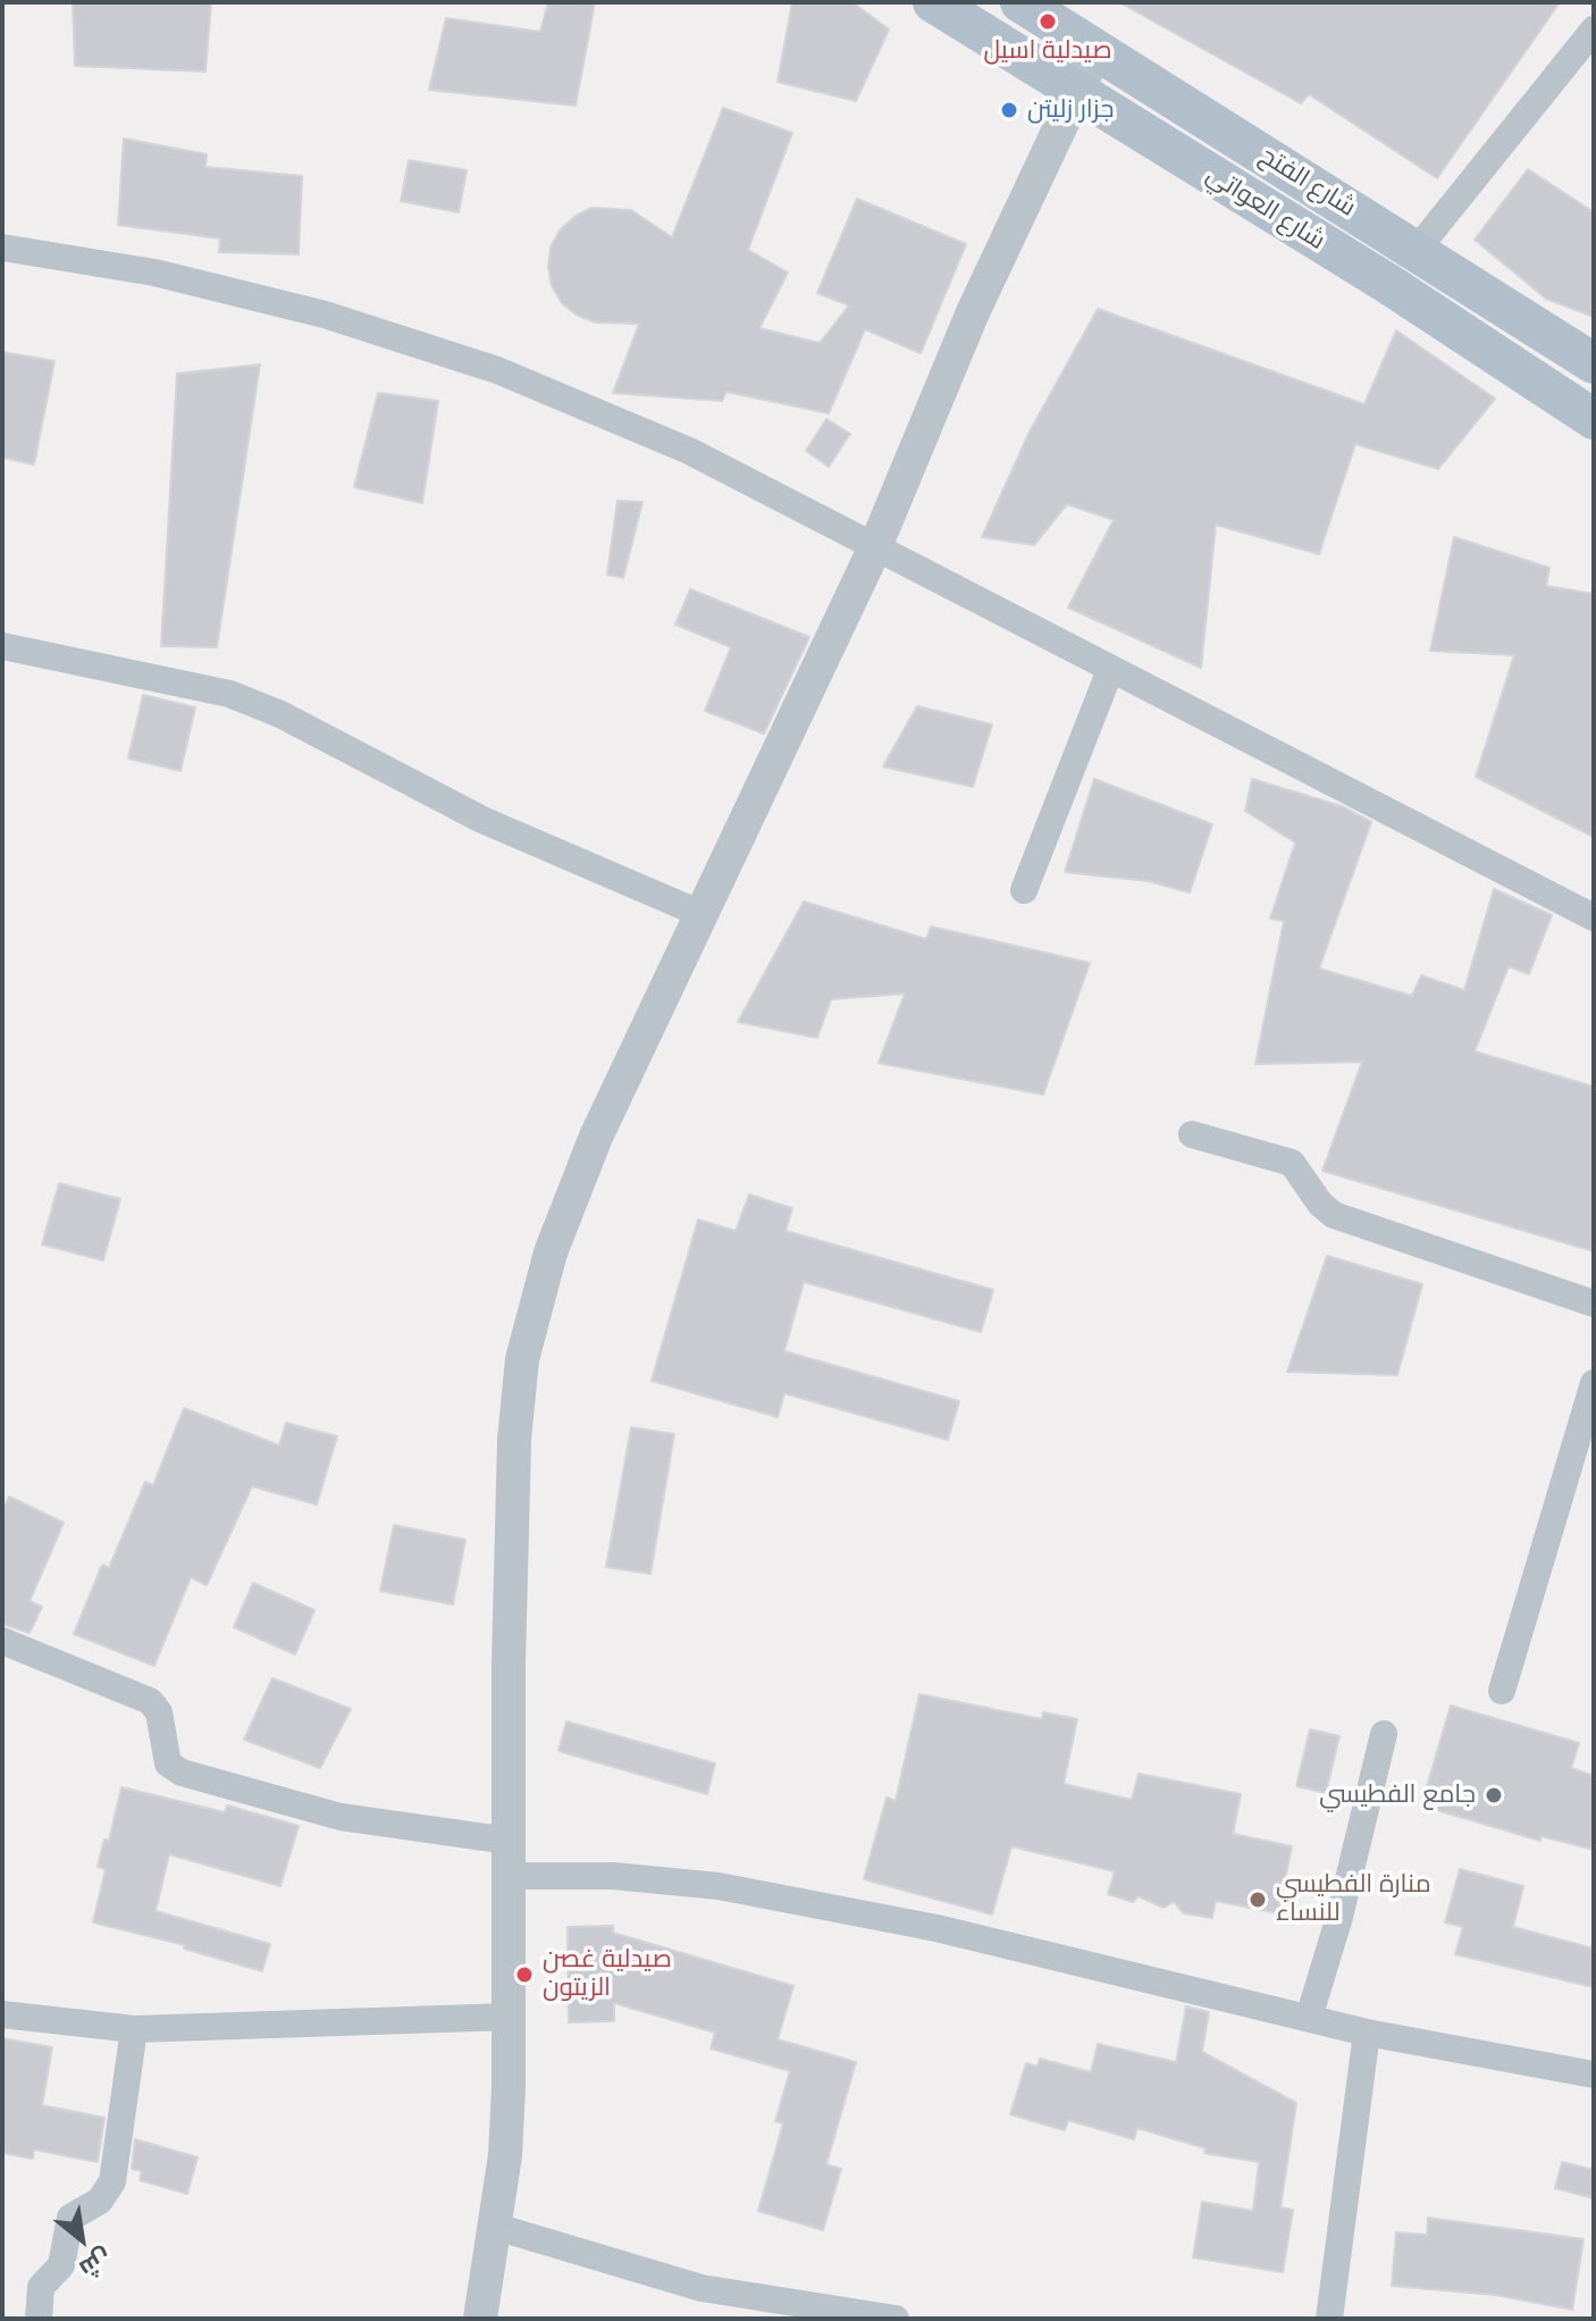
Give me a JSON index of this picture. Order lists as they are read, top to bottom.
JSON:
{
  "streets": {
    "main road": ["شارع الفتح", "شارع العواتي"]
  },
  "places": [
    "صيدلية اسيل",
    "جزار زليتن",
    "جامع الفطيسي",
    "منارة الفطيسي للنساء",
    "صيدلية غصن الزيتون"
  ],
  "north": "bottom right"
}
